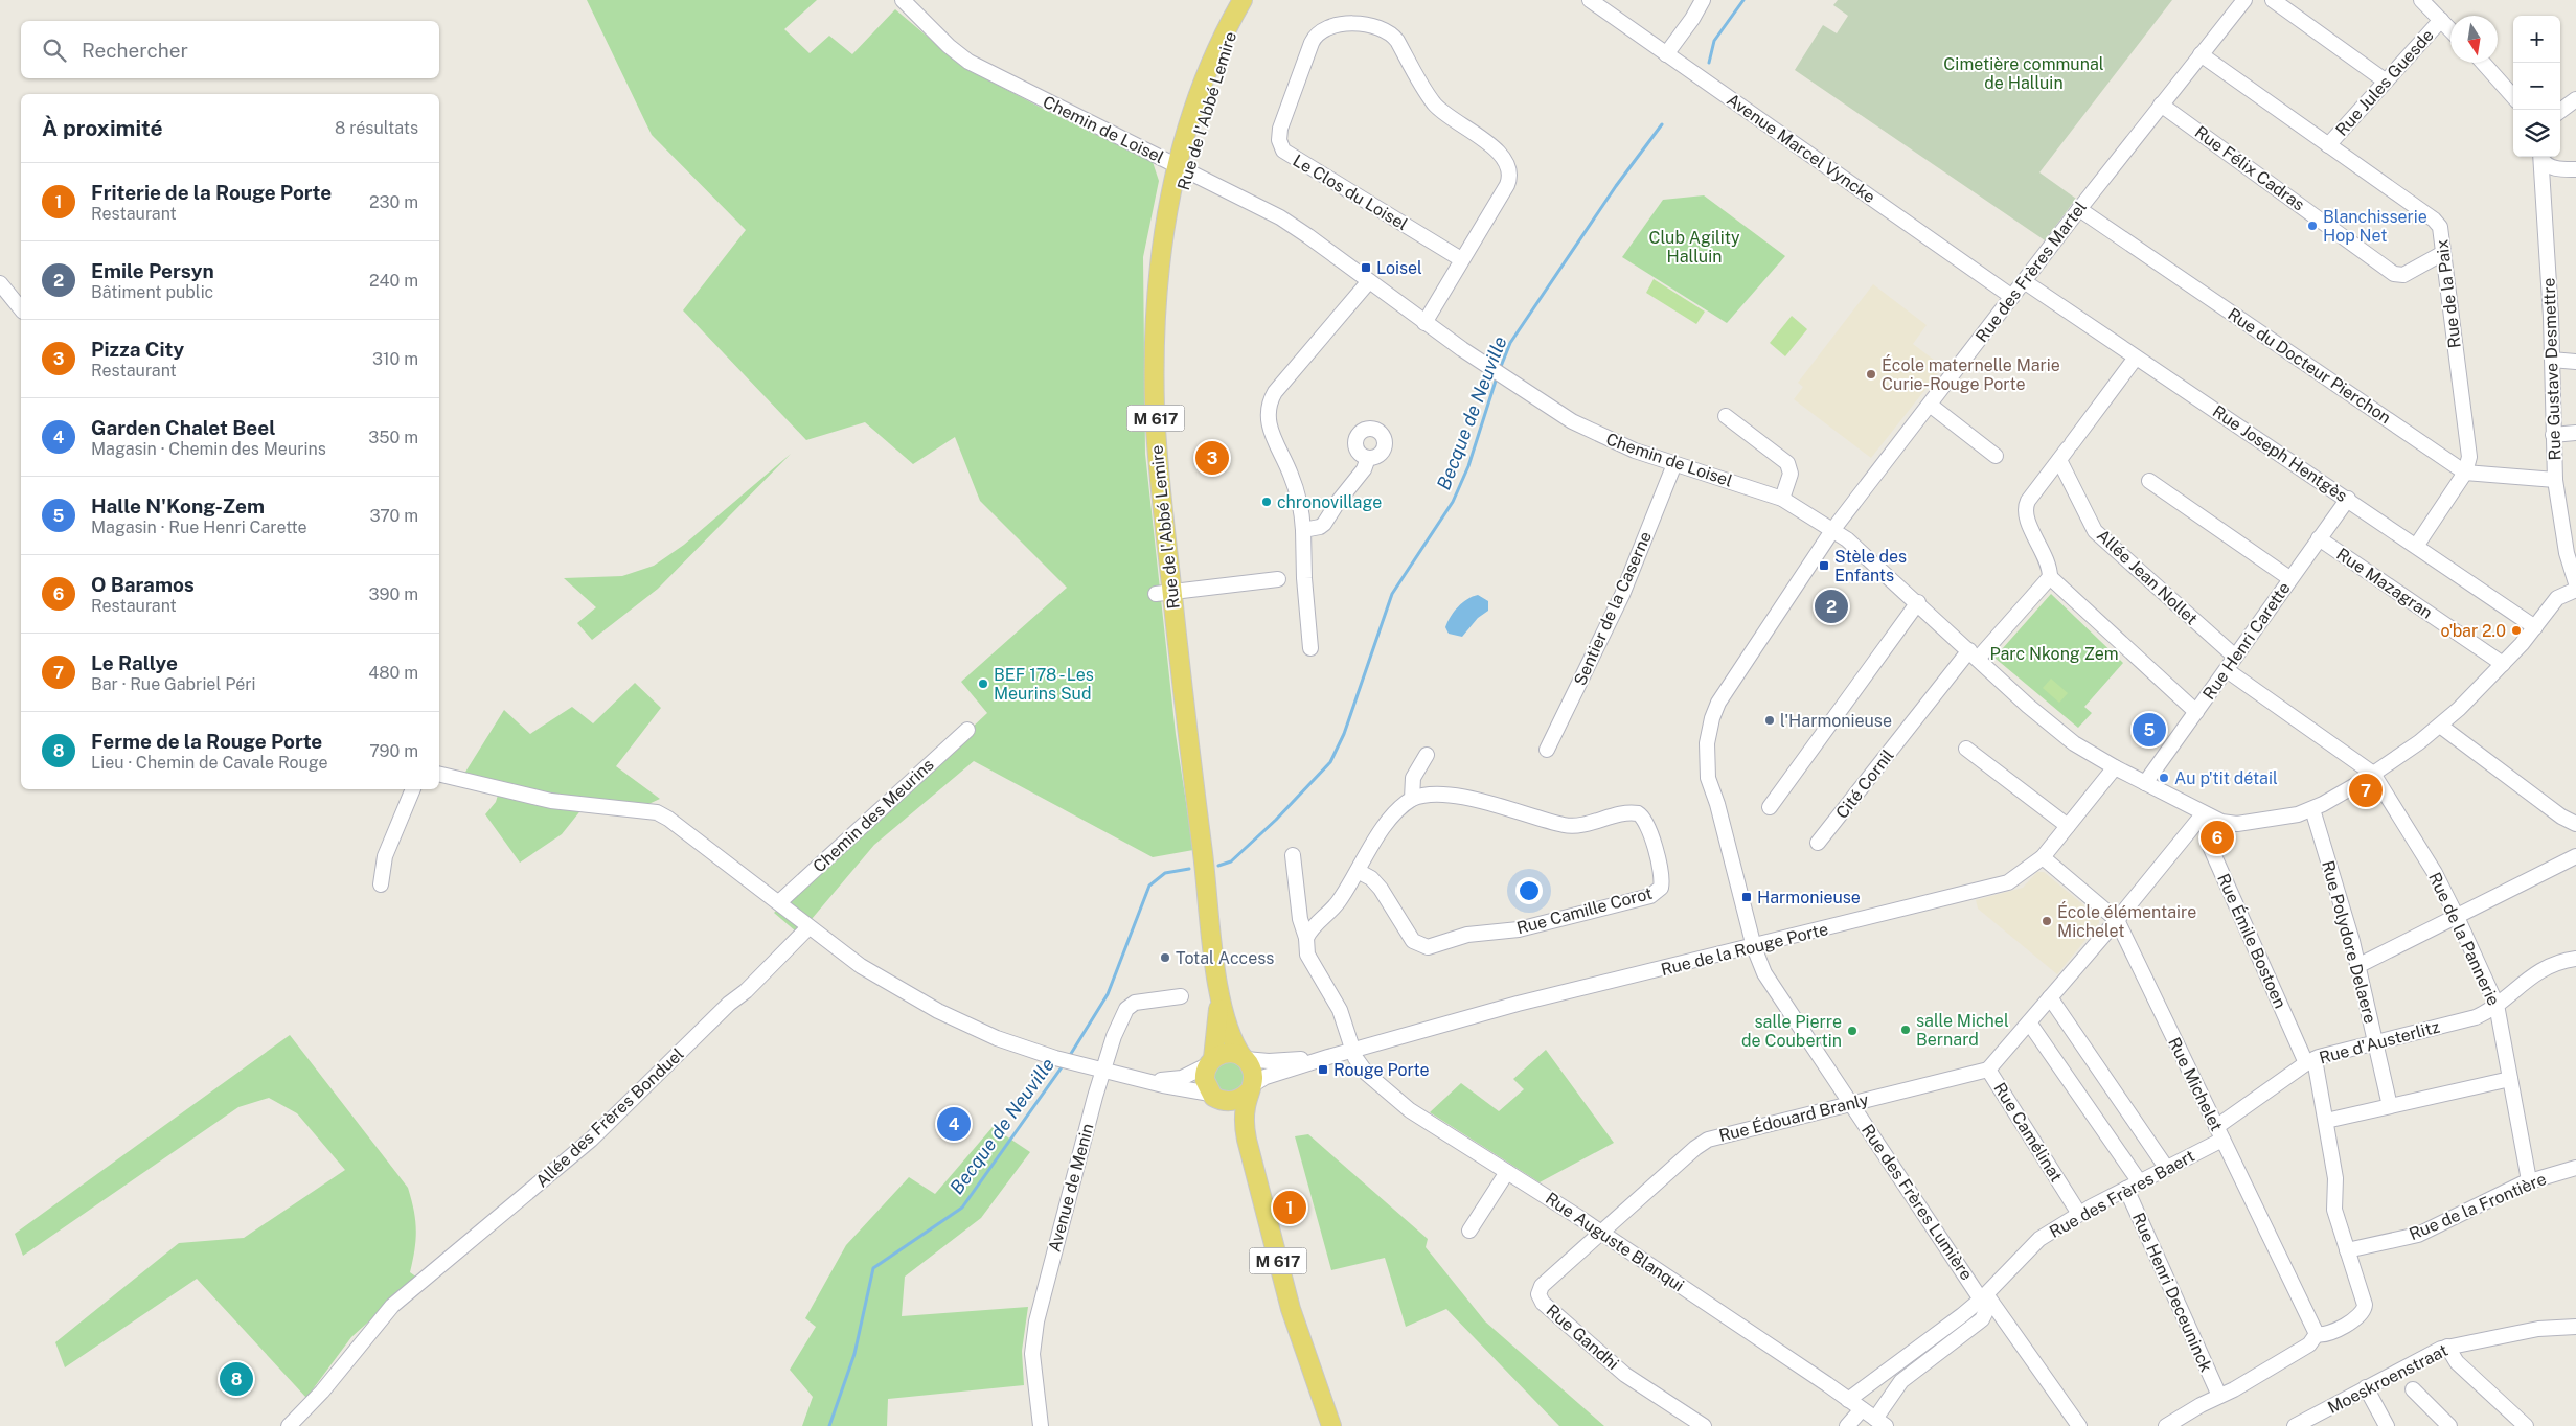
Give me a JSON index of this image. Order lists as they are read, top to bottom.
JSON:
{
  "streets": {
    "main road": ["Rue de l'Abbé Lemire", "M 617"],
    "street": [
      "Rue Jules Guesde",
      "Chemin de Loisel",
      "Avenue Marcel Vyncke",
      "Rue Félix Cadras",
      "Le Clos du Loisel",
      "Rue des Frères Martel",
      "Rue de la Paix",
      "Rue du Docteur Pierchon",
      "Rue Gustave Desmettre",
      "Rue Joseph Hentgès",
      "Allée Jean Nollet",
      "Rue Mazagran",
      "Sentier de la Caserne",
      "Rue Henri Carette",
      "Cité Cornil",
      "Chemin des Meurins",
      "Rue Camille Corot",
      "Rue de la Pannerie",
      "Rue Émile Bostoen",
      "Rue Polydore Delaere",
      "Rue de la Rouge Porte",
      "Rue d'Austerlitz",
      "Rue Michelet",
      "Allée des Frères Bonduel",
      "Rue Édouard Branly",
      "Rue Camélinat",
      "Avenue de Menin",
      "Rue des Frères Baert",
      "Rue des Frères Lumière",
      "Rue de la Frontière",
      "Rue Auguste Blanqui",
      "Rue Henri Deceuninck",
      "Rue Gandhi",
      "Moeskroenstraat"
    ]
  },
  "crossings": [
    ["Rue Jules Guesde", "Rue de la Paix"],
    ["Rue de l'Abbé Lemire", "Chemin de Loisel"],
    ["Rue de l'Abbé Lemire", "Rue de la Rouge Porte"],
    ["Chemin de Loisel", "Le Clos du Loisel"],
    ["Chemin de Loisel", "Rue des Frères Martel"],
    ["Chemin de Loisel", "Rue Joseph Hentgès"],
    ["Chemin de Loisel", "Rue Mazagran"],
    ["Chemin de Loisel", "Sentier de la Caserne"],
    ["Chemin de Loisel", "Rue Henri Carette"],
    ["Chemin de Loisel", "Cité Cornil"],
    ["Chemin de Loisel", "Rue de la Pannerie"],
    ["Chemin de Loisel", "Rue Émile Bostoen"],
    ["Chemin de Loisel", "Rue Polydore Delaere"],
    ["Chemin de Loisel", "Rue de la Rouge Porte"],
    ["Chemin de Loisel", "Rue Camélinat"],
    ["Avenue Marcel Vyncke", "Rue des Frères Martel"],
    ["Rue Félix Cadras", "Rue des Frères Martel"],
    ["Rue Félix Cadras", "Rue de la Paix"],
    ["Rue des Frères Martel", "Rue de la Paix"],
    ["Rue des Frères Martel", "Rue du Docteur Pierchon"],
    ["Rue des Frères Martel", "Rue Joseph Hentgès"],
    ["Rue des Frères Martel", "Rue de la Rouge Porte"],
    ["Rue des Frères Martel", "Rue des Frères Lumière"],
    ["Rue de la Paix", "Rue du Docteur Pierchon"],
    ["Rue de la Paix", "Rue Joseph Hentgès"],
    ["Rue du Docteur Pierchon", "Rue Gustave Desmettre"],
    ["Rue Joseph Hentgès", "Rue Henri Carette"],
    ["Allée Jean Nollet", "Rue Henri Carette"],
    ["Rue Mazagran", "Rue Henri Carette"],
    ["Rue de la Pannerie", "Rue d'Austerlitz"],
    ["Rue de la Pannerie", "Rue de la Frontière"],
    ["Rue Émile Bostoen", "Rue d'Austerlitz"],
    ["Rue Émile Bostoen", "Rue Michelet"],
    ["Rue Émile Bostoen", "Rue Camélinat"],
    ["Rue Émile Bostoen", "Rue de la Frontière"],
    ["Rue Polydore Delaere", "Rue d'Austerlitz"],
    ["Rue de la Rouge Porte", "Rue Michelet"],
    ["Rue de la Rouge Porte", "Rue des Frères Lumière"],
    ["Rue de la Rouge Porte", "Rue Auguste Blanqui"],
    ["Rue d'Austerlitz", "Rue Michelet"],
    ["Rue d'Austerlitz", "Rue des Frères Baert"],
    ["Rue Michelet", "Rue Camélinat"],
    ["Rue Michelet", "Rue des Frères Baert"],
    ["Rue Édouard Branly", "Rue Camélinat"],
    ["Rue Édouard Branly", "Rue des Frères Lumière"],
    ["Rue Édouard Branly", "Rue Auguste Blanqui"],
    ["Rue Édouard Branly", "Rue Gandhi"],
    ["Rue Camélinat", "Rue des Frères Baert"],
    ["Rue des Frères Baert", "Rue des Frères Lumière"],
    ["Rue des Frères Baert", "Rue Auguste Blanqui"],
    ["Rue des Frères Baert", "Rue Henri Deceuninck"],
    ["Rue Auguste Blanqui", "Rue Gandhi"]
  ],
  "water": ["Becque de Neuville"],
  "parks": ["Cimetière communal de Halluin", "Club Agility Halluin", "Parc Nkong Zem"],
  "places": {
    "other": [
      "Blanchisserie Hop Net",
      "École maternelle Marie Curie-Rouge Porte",
      "chronovillage",
      "o'bar 2.0",
      "BEF 178 - Les Meurins Sud",
      "l'Harmonieuse",
      "Au p'tit détail",
      "École élémentaire Michelet",
      "Total Access",
      "salle Michel Bernard",
      "salle Pierre de Coubertin"
    ],
    "transit": [
      "Loisel",
      "Stèle des Enfants",
      "Harmonieuse",
      "Rouge Porte"
    ]
  },
  "north": "bottom",
  "page": {
    "map_buttons": ["+", "−"],
    "search": "Rechercher",
    "heading": ["À proximité", "8 résultats"],
    "list": [
      {
        "mark": "1",
        "name": "Friterie de la Rouge Porte",
        "note": "Restaurant",
        "value": "230 m"
      },
      {
        "mark": "2",
        "name": "Emile Persyn",
        "note": "Bâtiment public",
        "value": "240 m"
      },
      {
        "mark": "3",
        "name": "Pizza City",
        "note": "Restaurant",
        "value": "310 m"
      },
      {
        "mark": "4",
        "name": "Garden Chalet Beel",
        "note": "Magasin · Chemin des Meurins",
        "value": "350 m"
      },
      {
        "mark": "5",
        "name": "Halle N'Kong-Zem",
        "note": "Magasin · Rue Henri Carette",
        "value": "370 m"
      },
      {
        "mark": "6",
        "name": "O Baramos",
        "note": "Restaurant",
        "value": "390 m"
      },
      {
        "mark": "7",
        "name": "Le Rallye",
        "note": "Bar · Rue Gabriel Péri",
        "value": "480 m"
      },
      {
        "mark": "8",
        "name": "Ferme de la Rouge Porte",
        "note": "Lieu · Chemin de Cavale Rouge",
        "value": "790 m"
      }
    ],
    "pins": [
      "3",
      "2",
      "5",
      "7",
      "6",
      "4",
      "1",
      "8"
    ]
  }
}
